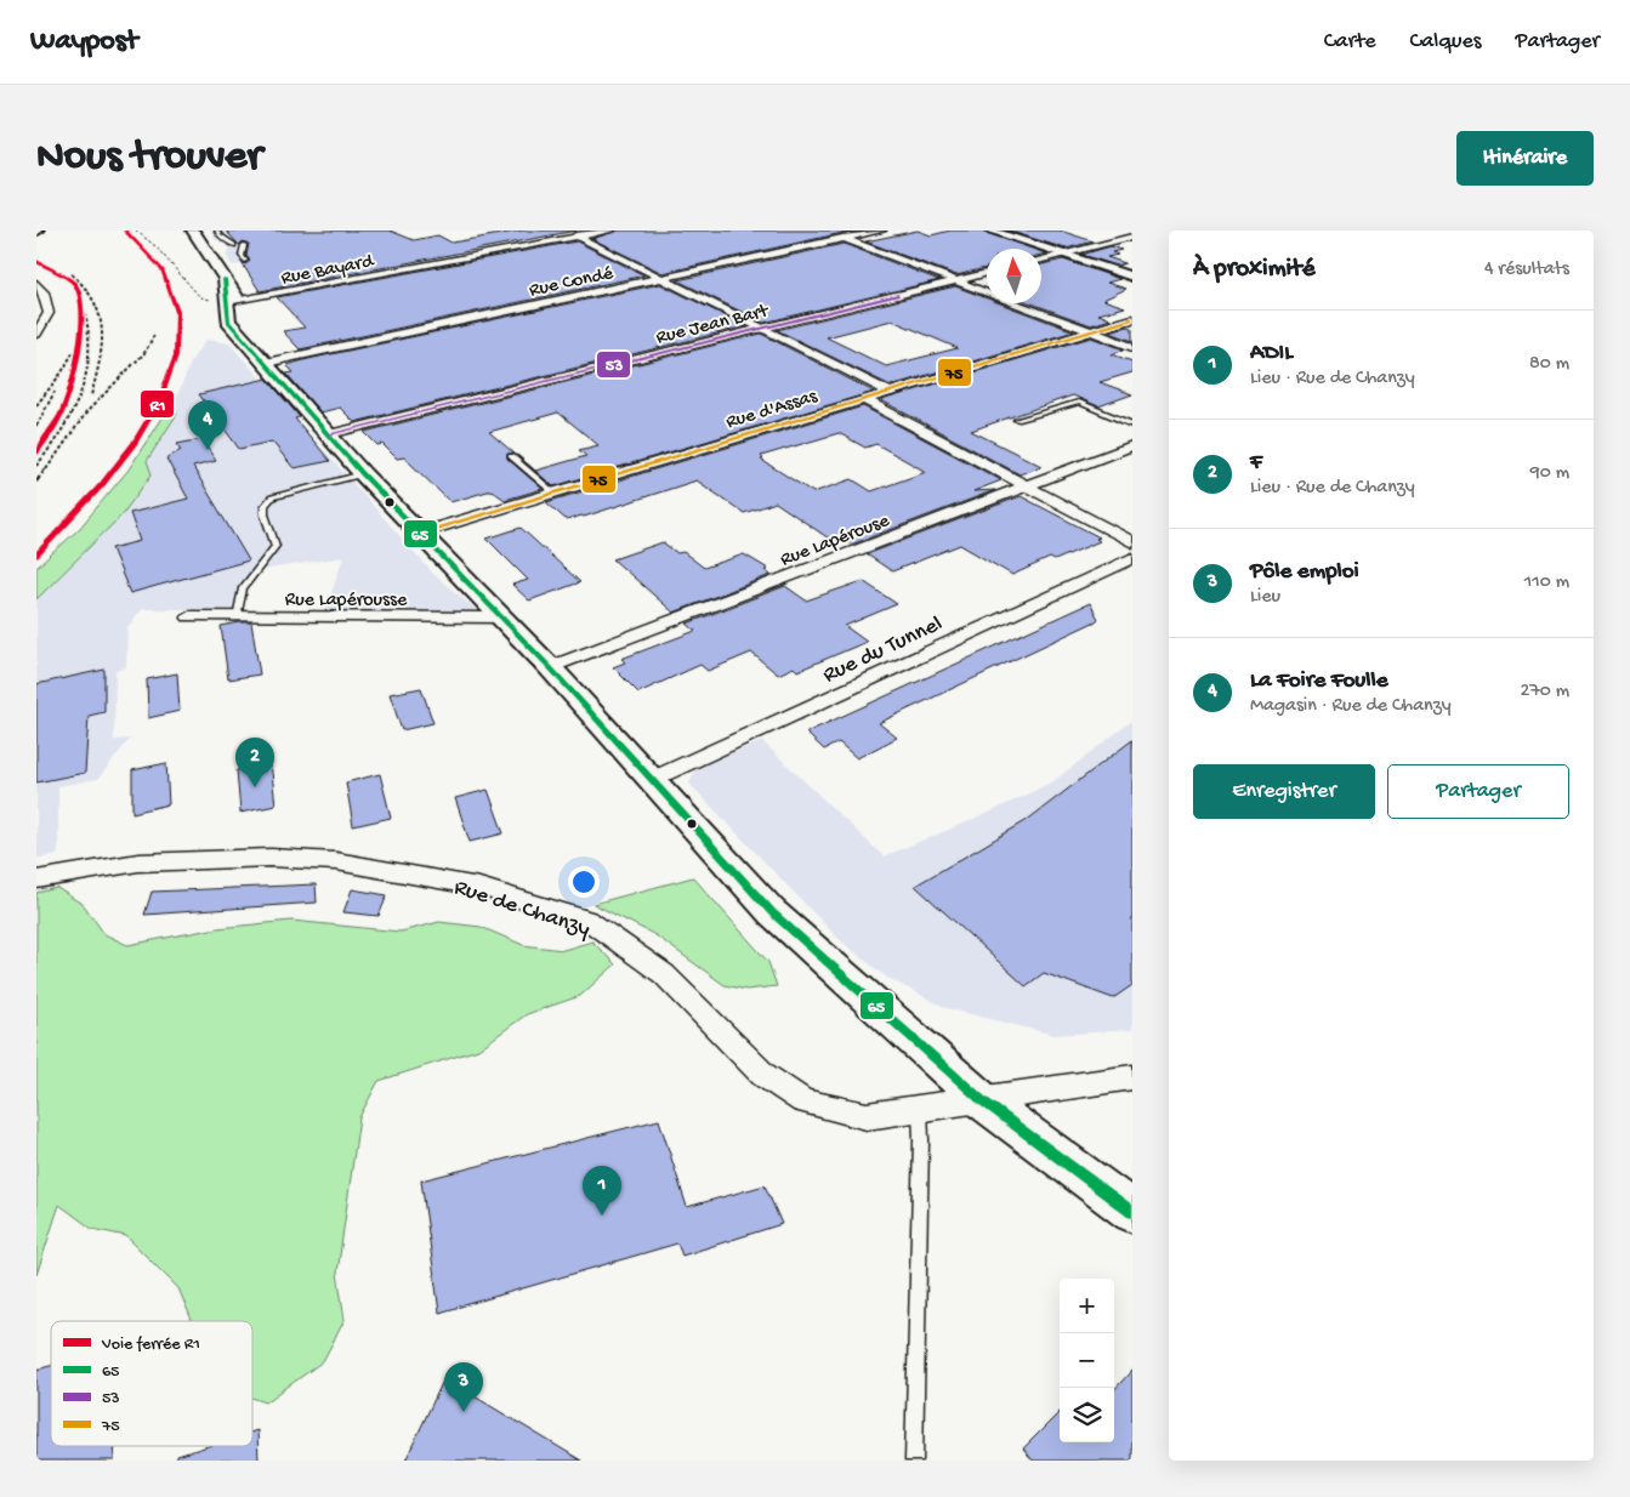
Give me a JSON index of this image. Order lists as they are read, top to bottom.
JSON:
{
  "streets": {
    "street": [
      "Rue Bayard",
      "Rue Condé",
      "Rue Jean Bart",
      "Rue d'Assas",
      "Rue Lapérouse",
      "Rue Lapérousse",
      "Rue du Tunnel",
      "Rue de Chanzy"
    ]
  },
  "lines": [
    "rail line R1",
    "transit line 65",
    "transit line 53",
    "transit line 75"
  ],
  "legend": [
    "Voie ferrée R1",
    "65",
    "53",
    "75"
  ],
  "north": "top",
  "page": {
    "header": "Waypost",
    "nav": ["Carte", "Calques", "Partager"],
    "buttons": [
      "Itinéraire",
      ["Enregistrer", "Partager"]
    ],
    "title": "Nous trouver",
    "heading": ["À proximité", "4 résultats"],
    "list": [
      {
        "mark": "1",
        "name": "ADIL",
        "note": "Lieu · Rue de Chanzy",
        "value": "80 m"
      },
      {
        "mark": "2",
        "name": "F",
        "note": "Lieu · Rue de Chanzy",
        "value": "90 m"
      },
      {
        "mark": "3",
        "name": "Pôle emploi",
        "note": "Lieu",
        "value": "110 m"
      },
      {
        "mark": "4",
        "name": "La Foire Foulle",
        "note": "Magasin · Rue de Chanzy",
        "value": "270 m"
      }
    ],
    "pins": [
      "4",
      "2",
      "1",
      "3"
    ],
    "map_buttons": ["+", "−"]
  }
}
